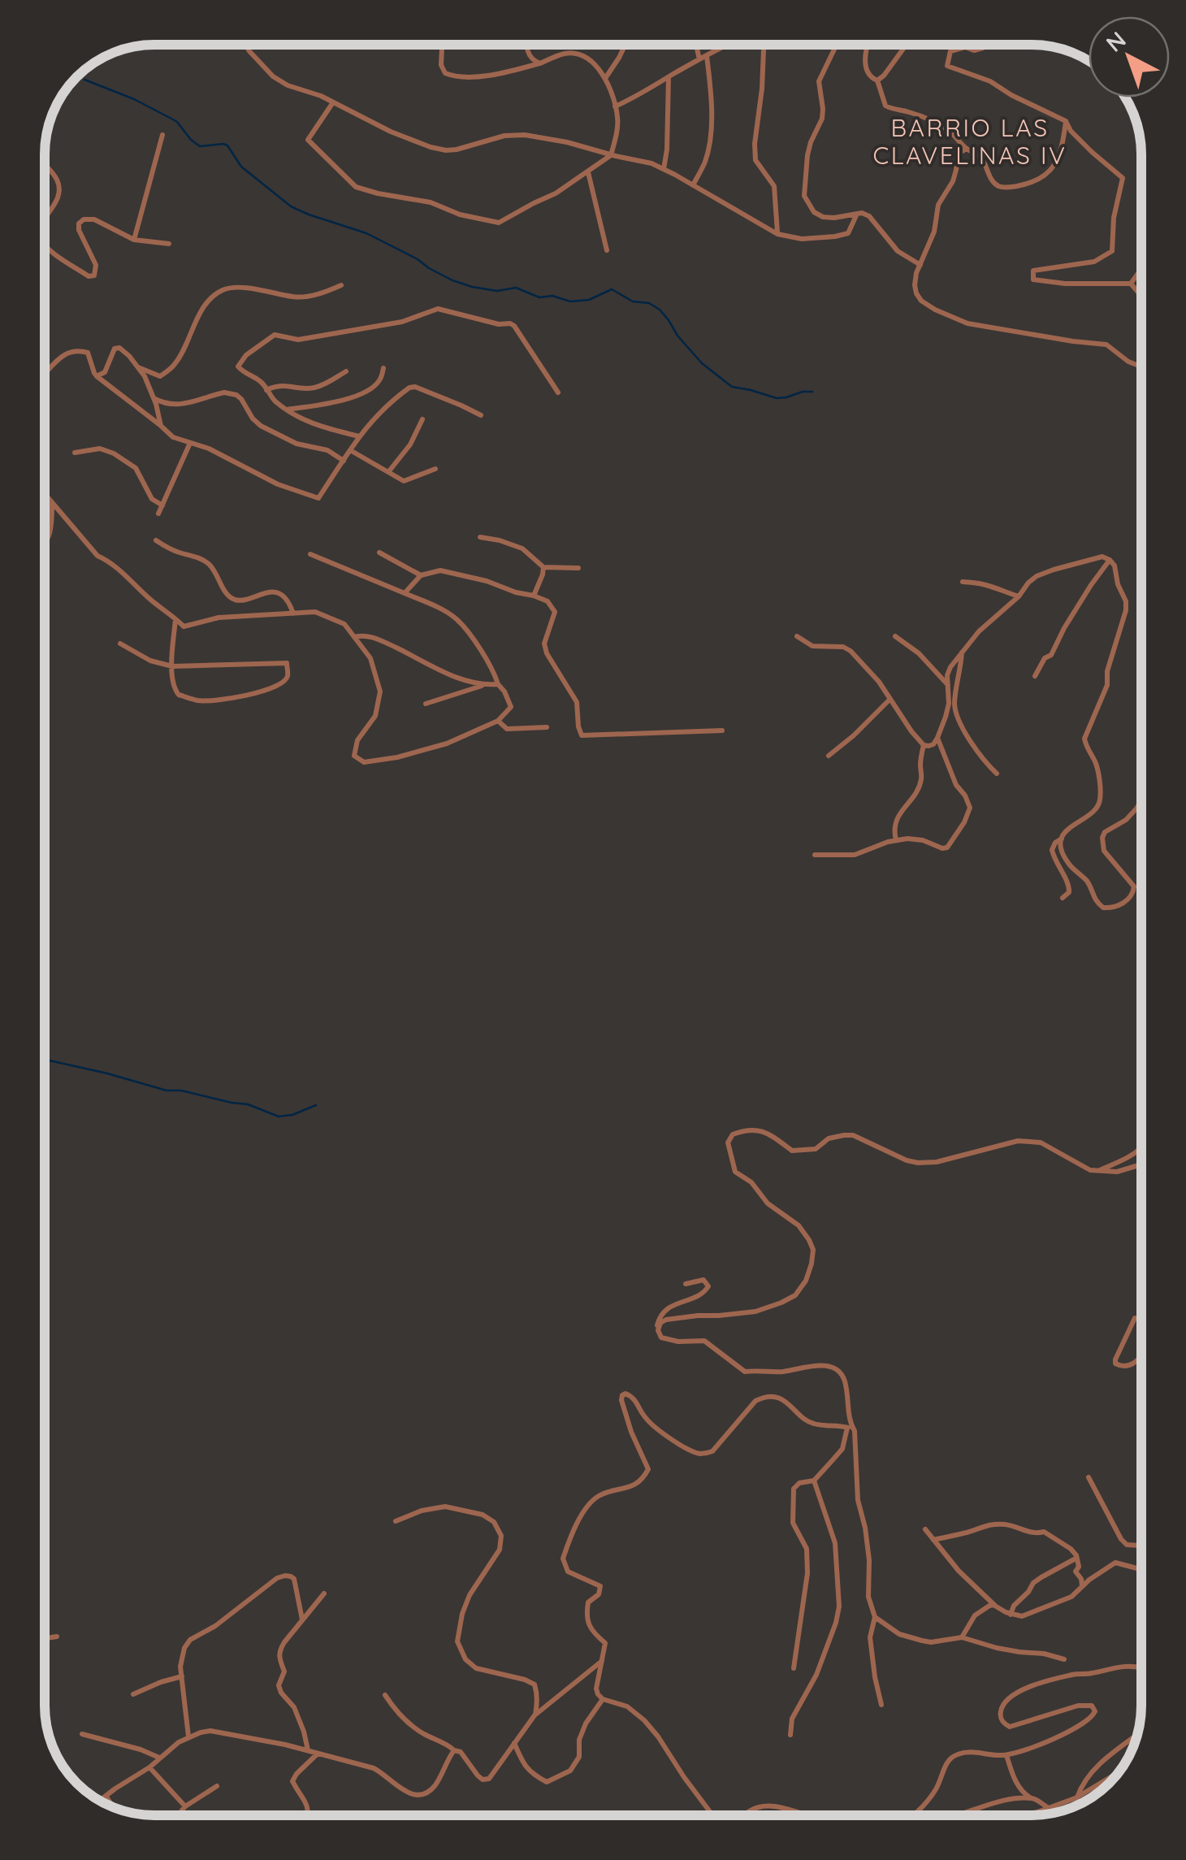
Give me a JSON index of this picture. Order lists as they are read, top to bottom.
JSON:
{
  "districts": ["BARRIO LAS CLAVELINAS IV"],
  "north": "top left"
}
